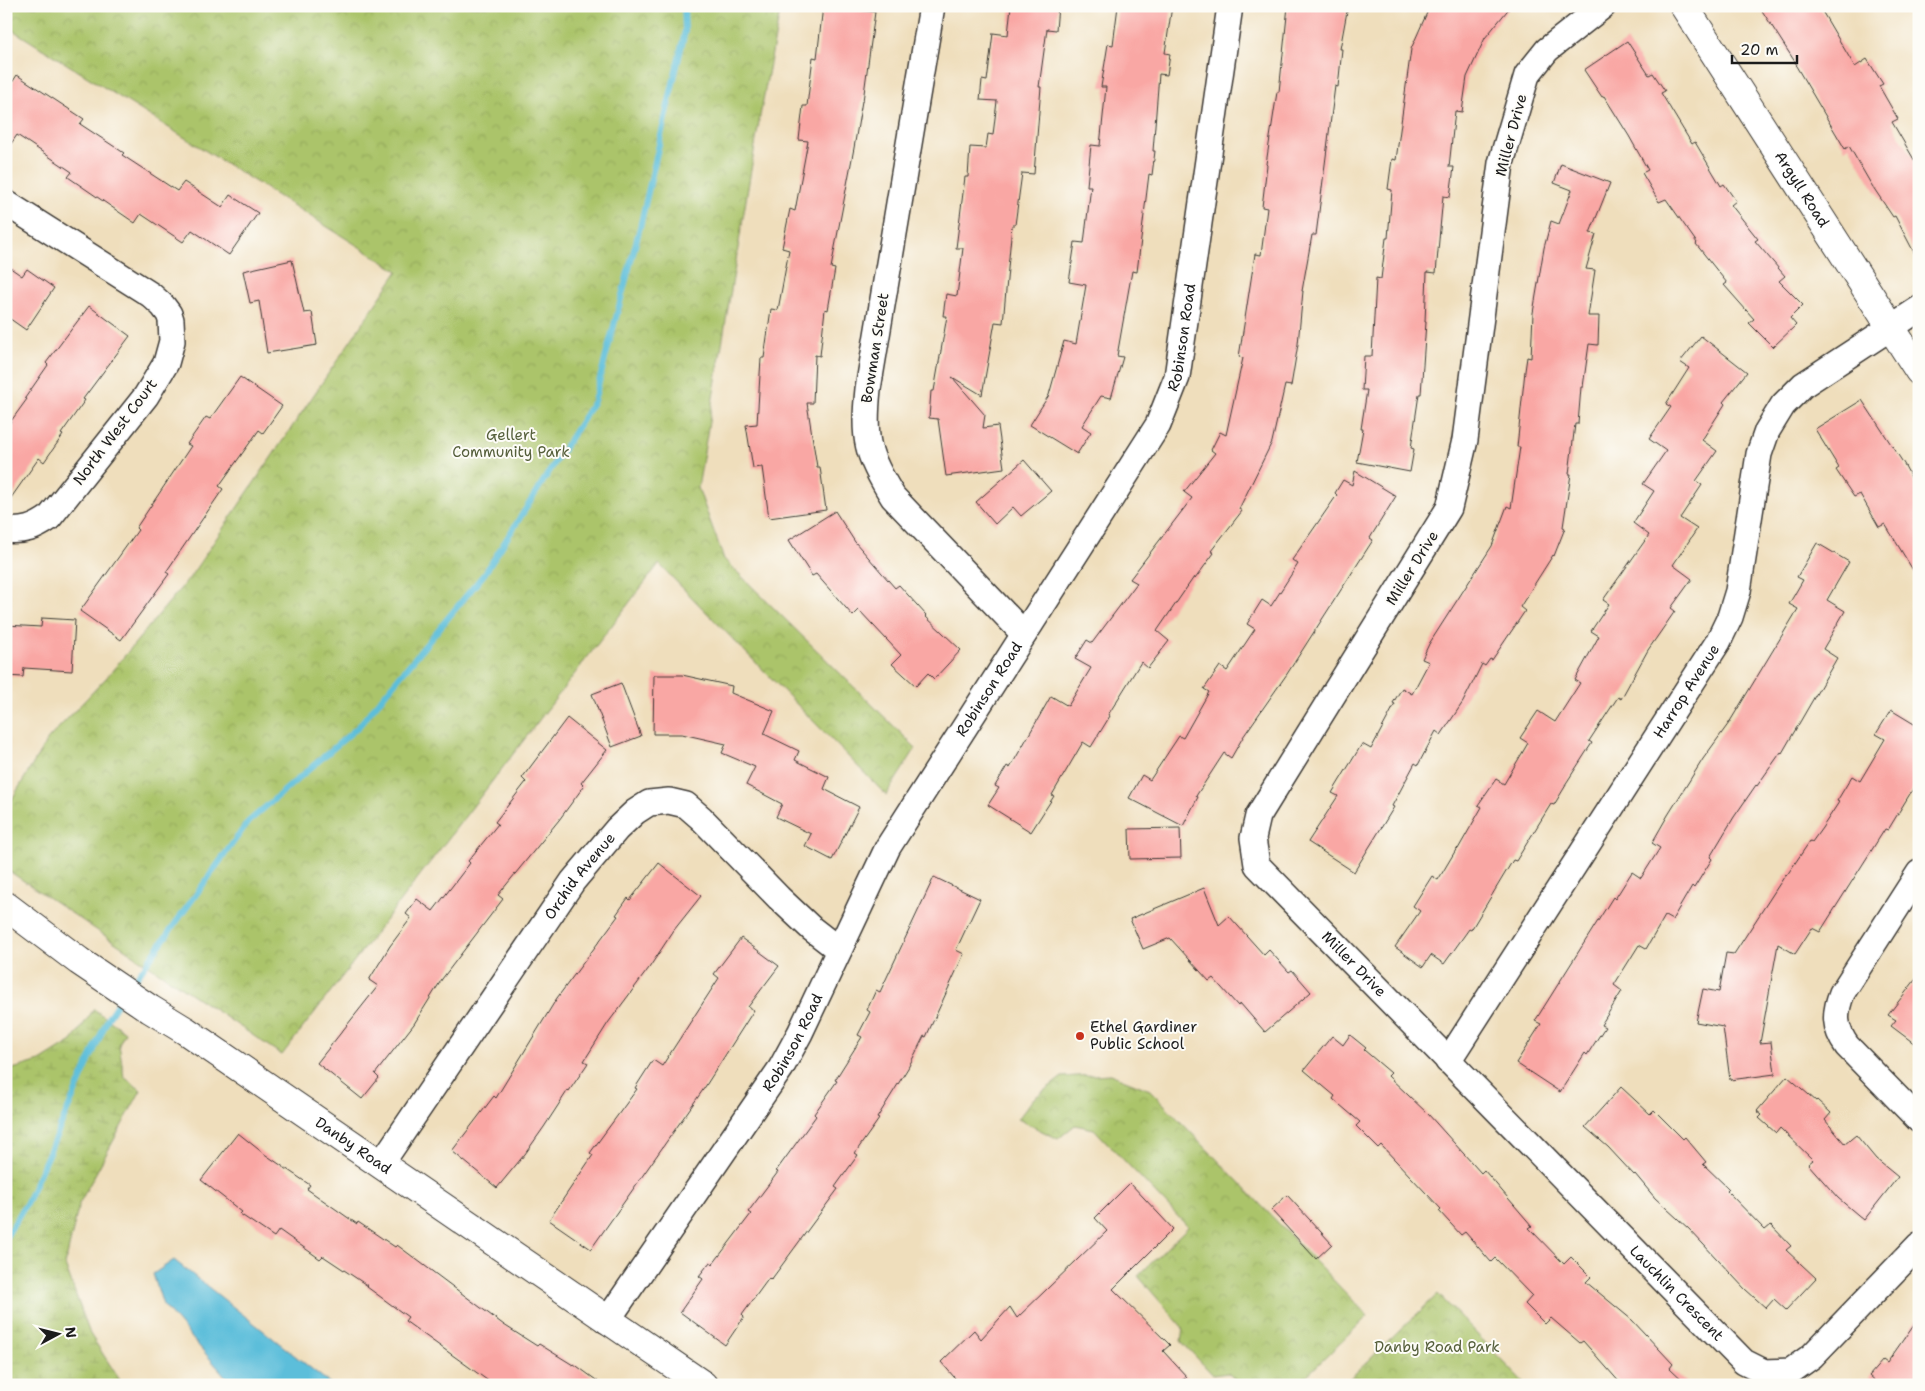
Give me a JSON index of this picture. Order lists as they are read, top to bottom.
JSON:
{
  "streets": {
    "street": [
      "Miller Drive",
      "Argyll Road",
      "Robinson Road",
      "Bowman Street",
      "North West Court",
      "Harrop Avenue",
      "Orchid Avenue",
      "Danby Road",
      "Lauchlin Crescent"
    ]
  },
  "crossings": [
    ["Miller Drive", "Harrop Avenue"],
    ["Miller Drive", "Lauchlin Crescent"],
    ["Argyll Road", "Harrop Avenue"],
    ["Robinson Road", "Bowman Street"],
    ["Robinson Road", "Orchid Avenue"],
    ["Robinson Road", "Danby Road"],
    ["Harrop Avenue", "Lauchlin Crescent"],
    ["Orchid Avenue", "Danby Road"]
  ],
  "parks": ["Gellert Community Park", "Danby Road Park"],
  "places": ["Ethel Gardiner Public School"],
  "scale_bar": "20 m",
  "north": "right"
}
